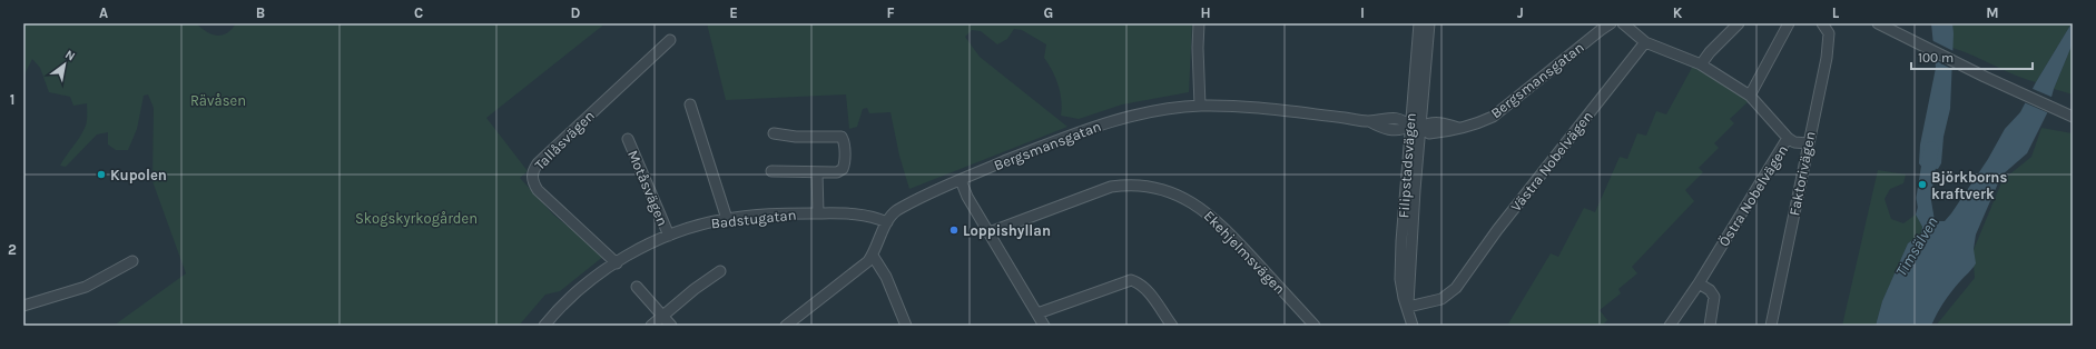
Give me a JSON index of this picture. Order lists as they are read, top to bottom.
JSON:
{
  "streets": {
    "street": [
      "Bergsmansgatan",
      "Tallåsvägen",
      "Västra Nobelvägen",
      "Filipstadsvägen",
      "Faktorivägen",
      "Motåsvägen",
      "Östra Nobelvägen",
      "Badstugatan",
      "Ekehjelmsvägen"
    ]
  },
  "crossings": [
    ["Bergsmansgatan", "Filipstadsvägen"],
    ["Bergsmansgatan", "Badstugatan"],
    ["Tallåsvägen", "Badstugatan"],
    ["Västra Nobelvägen", "Filipstadsvägen"],
    ["Motåsvägen", "Badstugatan"]
  ],
  "water": ["Timsälven"],
  "parks": ["Rävåsen", "Skogskyrkogården"],
  "places": ["Kupolen", "Björkborns kraftverk", "Loppishyllan"],
  "scale_bar": "100 m",
  "north": "top right",
  "grid": {
    "columns": [
      "A",
      "B",
      "C",
      "D",
      "E",
      "F",
      "G",
      "H",
      "I",
      "J",
      "K",
      "L",
      "M"
    ],
    "rows": ["1", "2"]
  }
}
